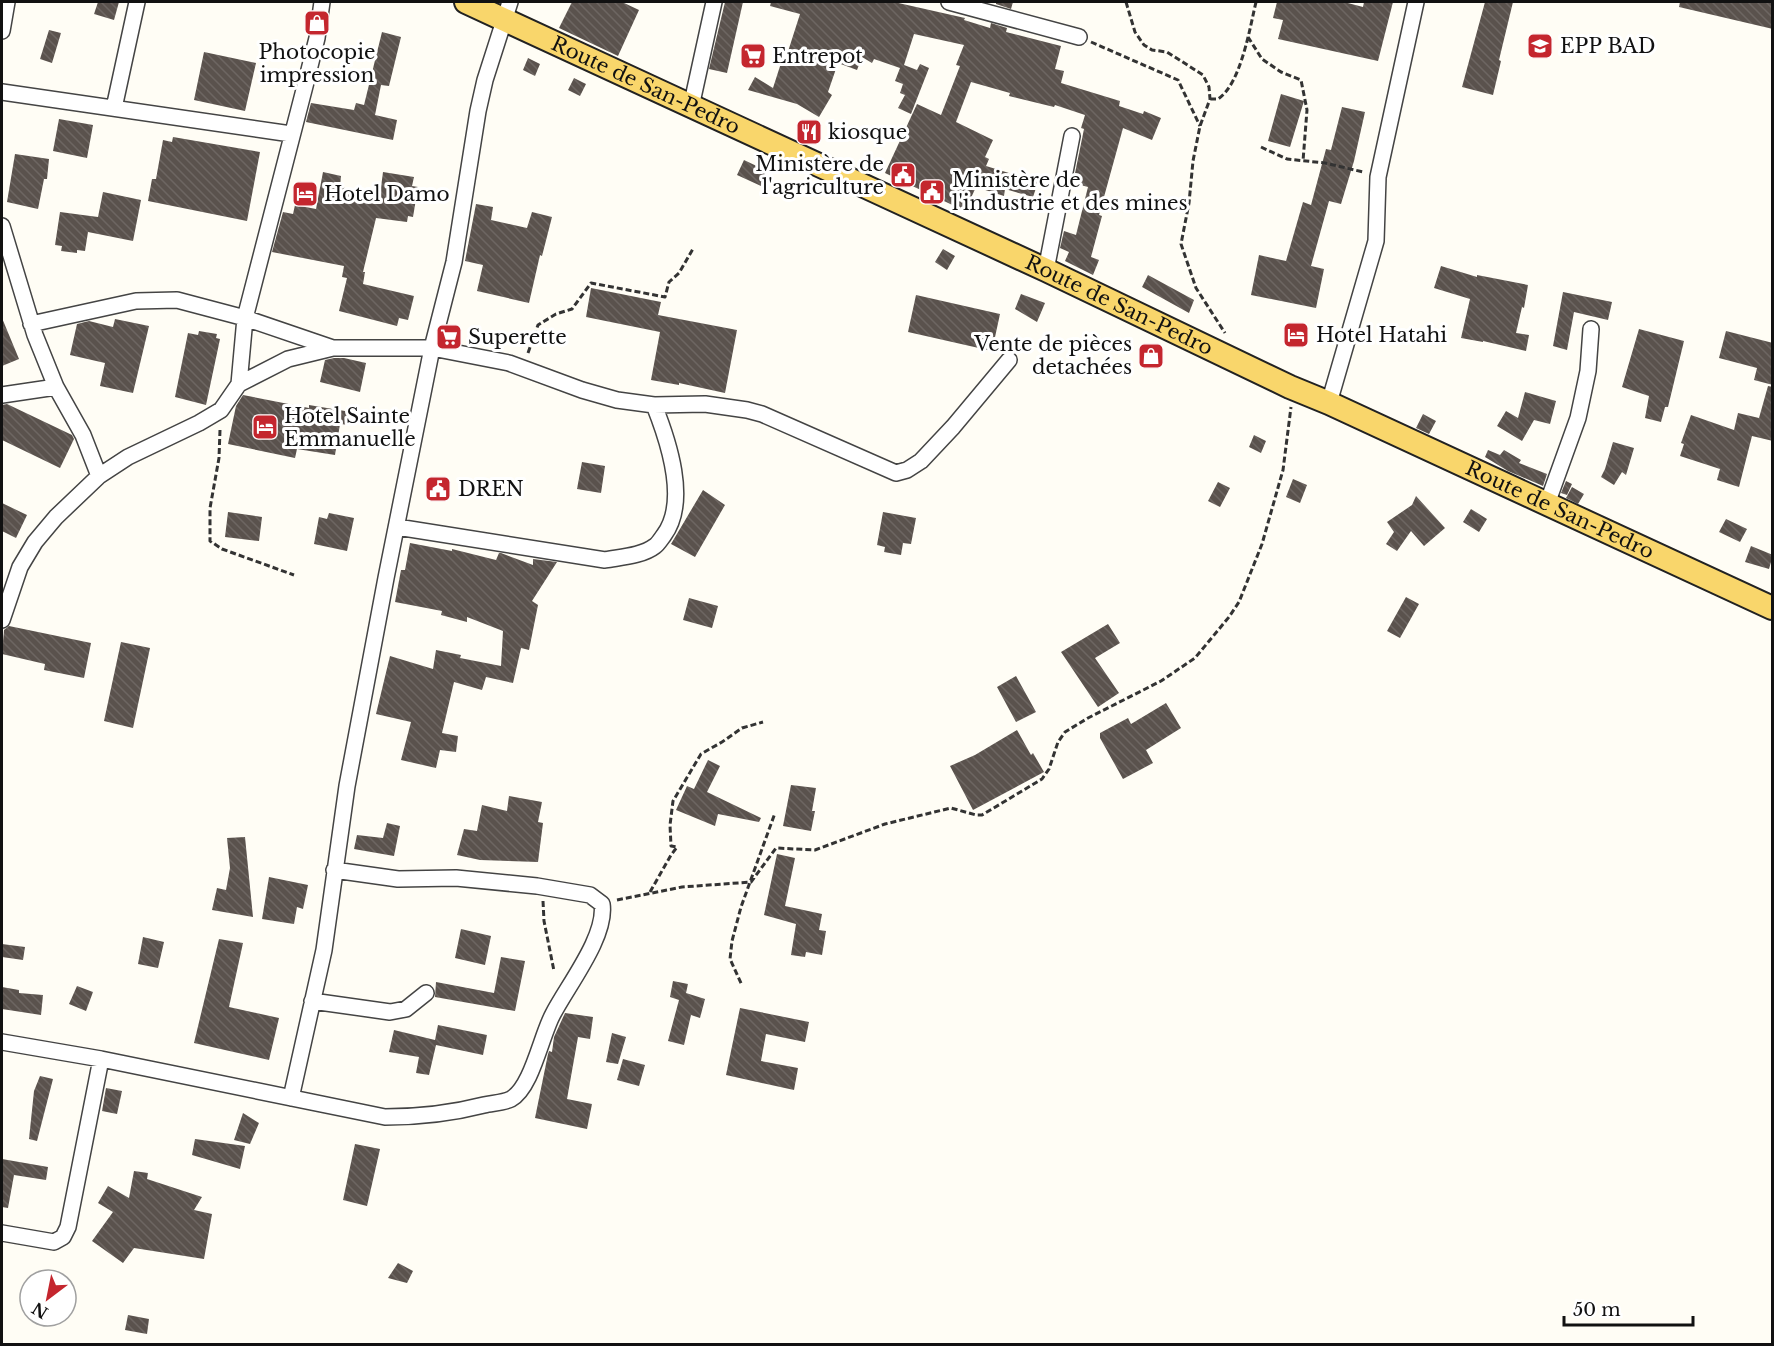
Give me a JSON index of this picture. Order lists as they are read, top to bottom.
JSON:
{
  "streets": {
    "main road": ["Route de San-Pedro"]
  },
  "places": {
    "shop": ["Photocopie impression", "Vente de pièces detachées"],
    "school or university": ["EPP BAD"],
    "supermarket": ["Entrepot", "Superette"],
    "restaurant": ["kiosque"],
    "public building": ["Ministère de l'agriculture", "Ministère de l'industrie et des mines", "DREN"],
    "hotel": ["Hotel Damo", "Hotel Hatahi", "Hotel Sainte Emmanuelle"]
  },
  "scale_bar": "50 m",
  "north": "bottom left"
}
